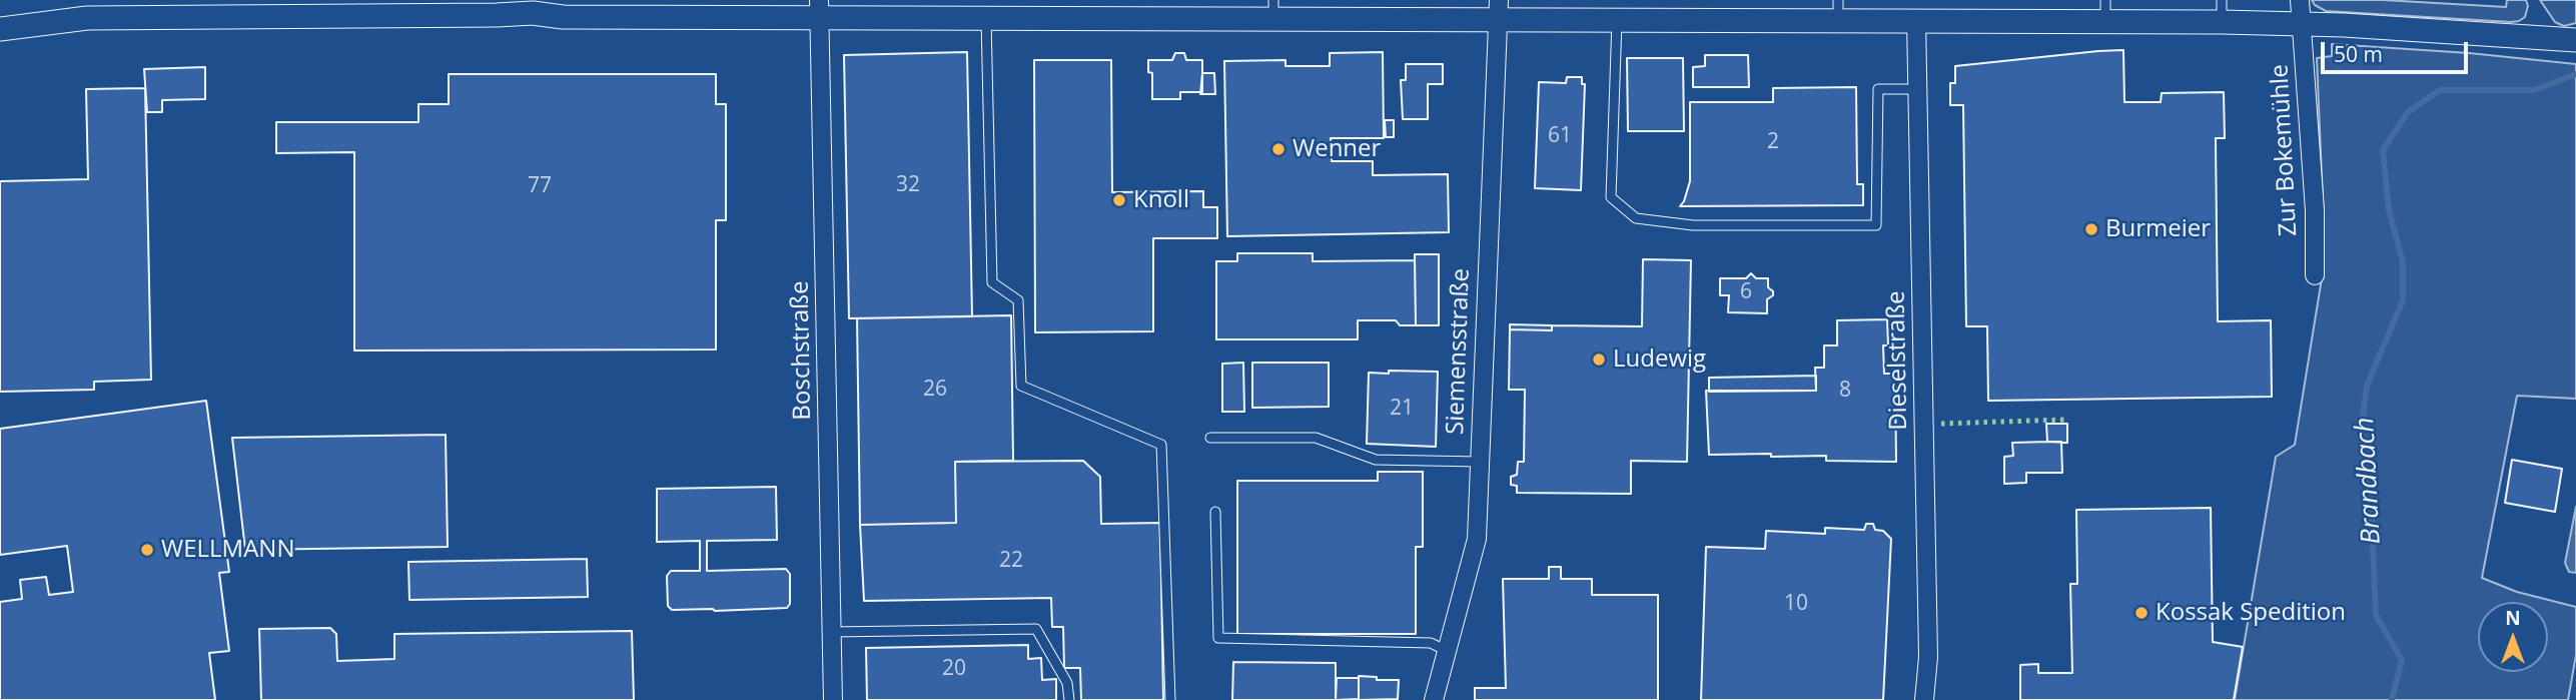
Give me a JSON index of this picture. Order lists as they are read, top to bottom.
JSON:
{
  "streets": {
    "street": [
      "Zur Bokemühle",
      "Boschstraße",
      "Siemensstraße",
      "Dieselstraße"
    ]
  },
  "water": ["Brandbach"],
  "places": [
    "Wenner",
    "Knoll",
    "Burmeier",
    "Ludewig",
    "WELLMANN",
    "Kossak Spedition"
  ],
  "house_numbers": [
    "61",
    "2",
    "32",
    "77",
    "6",
    "26",
    "8",
    "21",
    "22",
    "10",
    "20"
  ],
  "scale_bar": "50 m",
  "north": "top"
}
